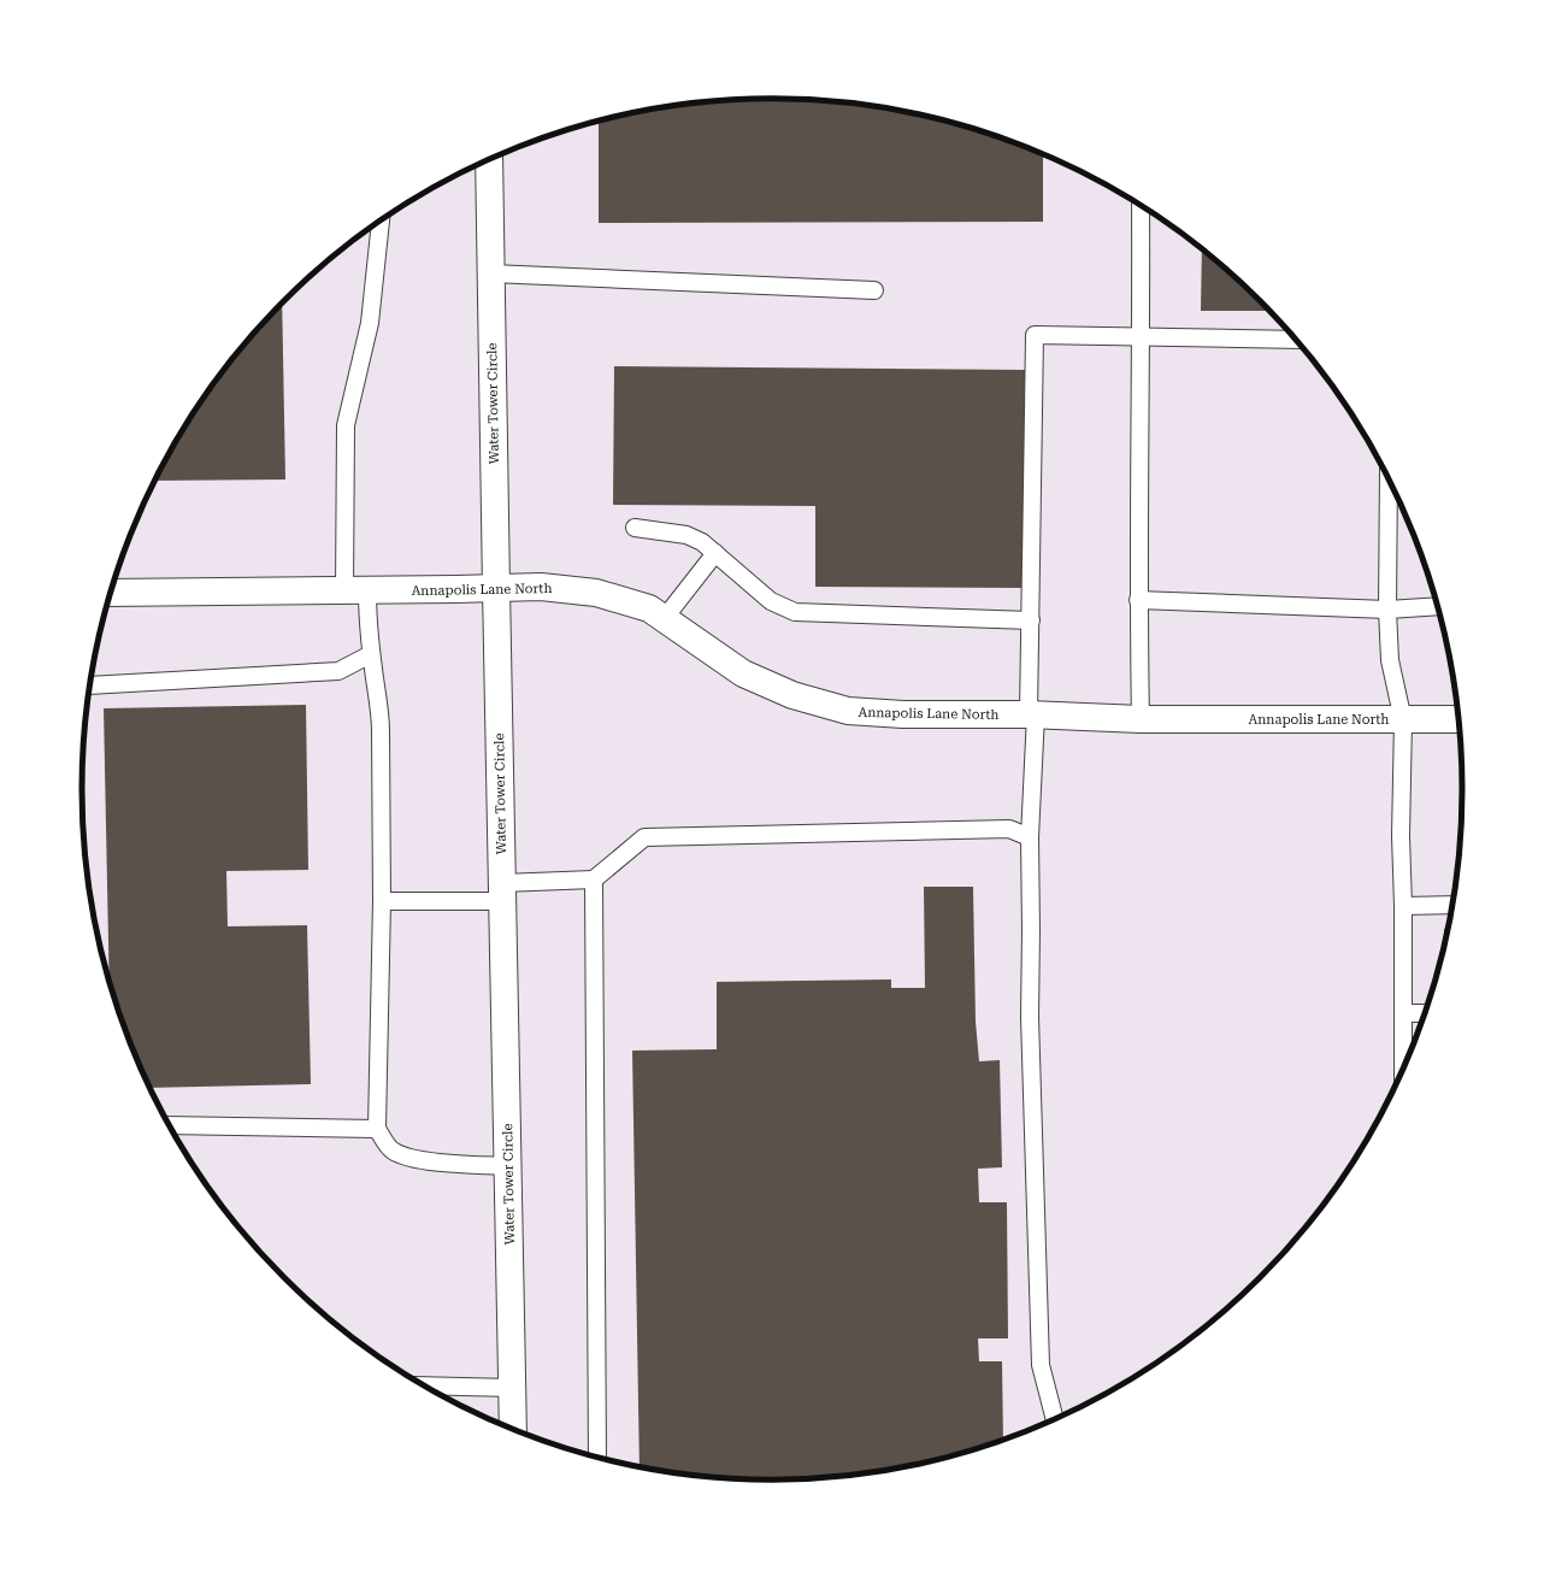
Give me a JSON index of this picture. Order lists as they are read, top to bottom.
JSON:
{
  "streets": {
    "street": ["Water Tower Circle", "Annapolis Lane North"]
  },
  "crossings": [
    ["Water Tower Circle", "Annapolis Lane North"]
  ]
}
